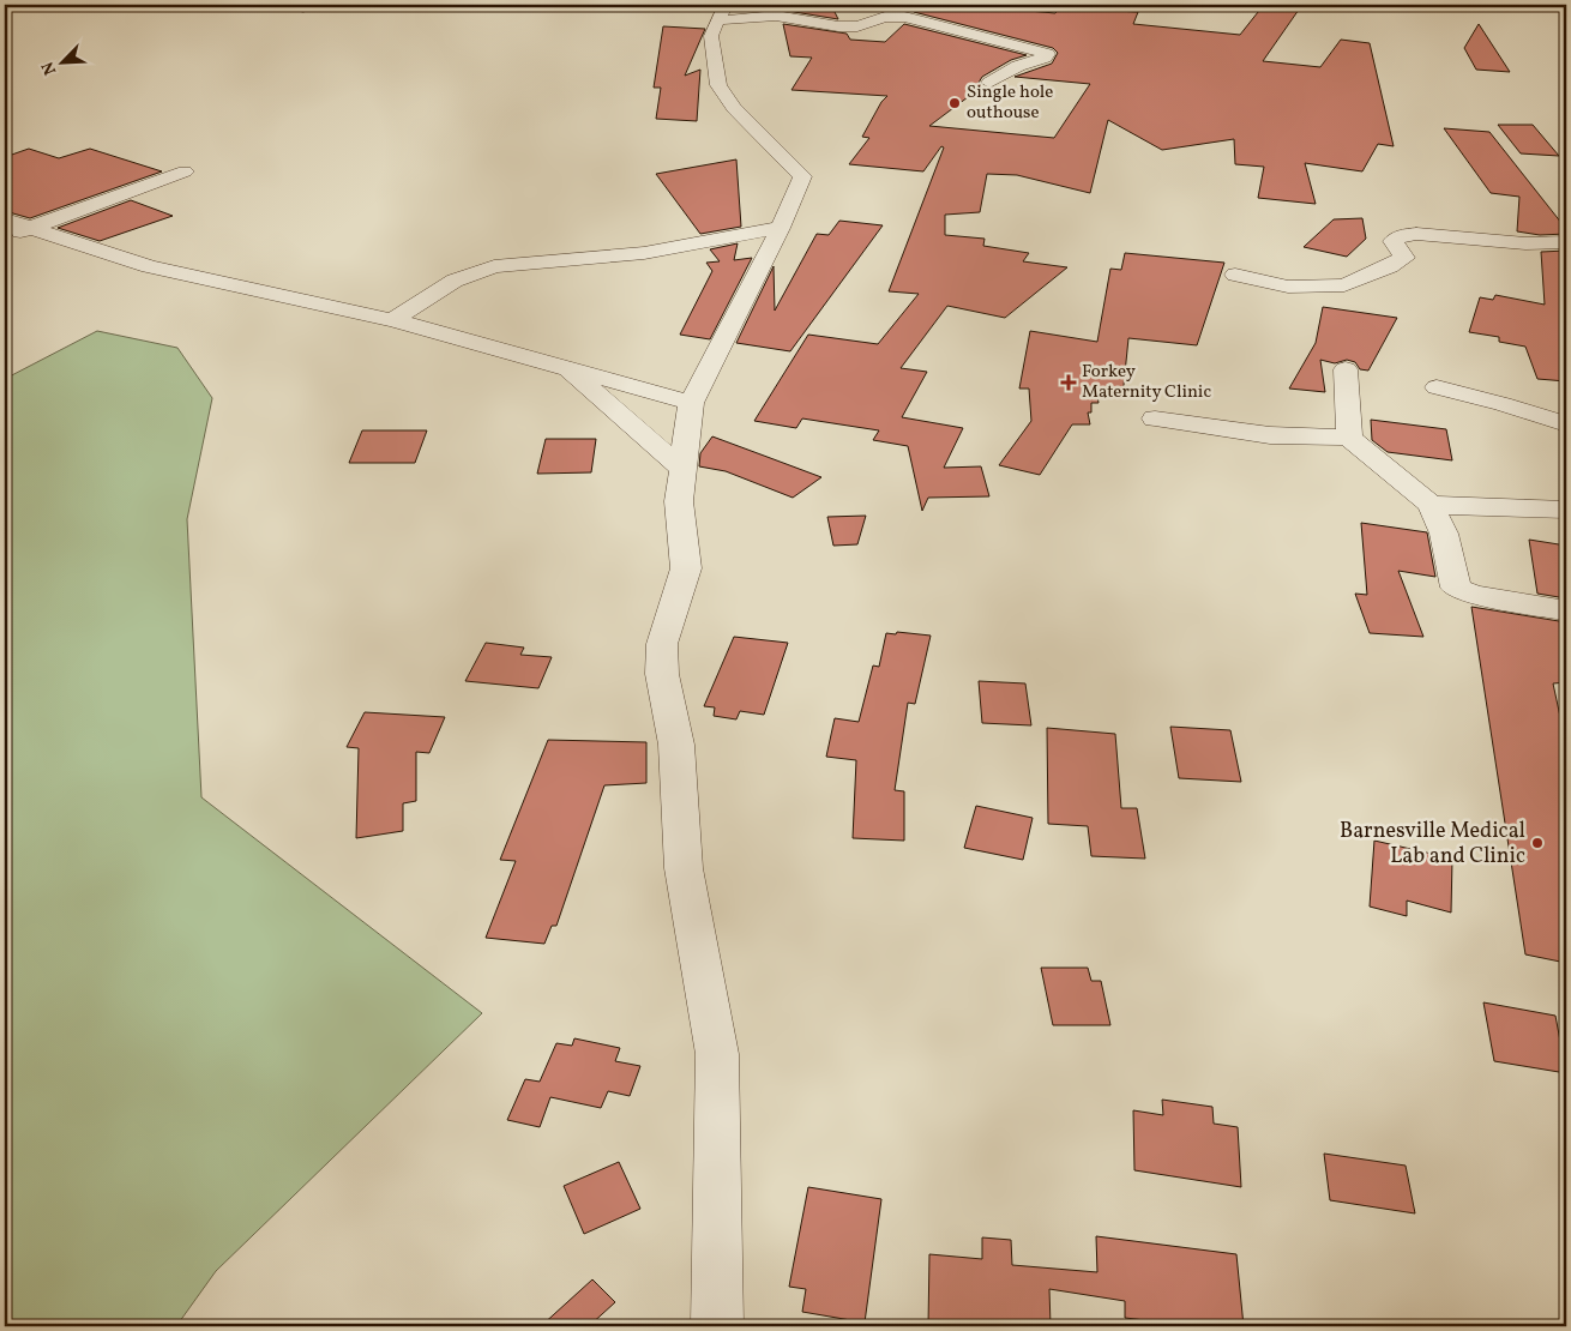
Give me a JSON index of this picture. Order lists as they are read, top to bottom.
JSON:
{
  "places": {
    "other": ["Single hole outhouse", "Barnesville Medical Lab and Clinic"],
    "health": ["Forkey Maternity Clinic"]
  },
  "north": "bottom left"
}
